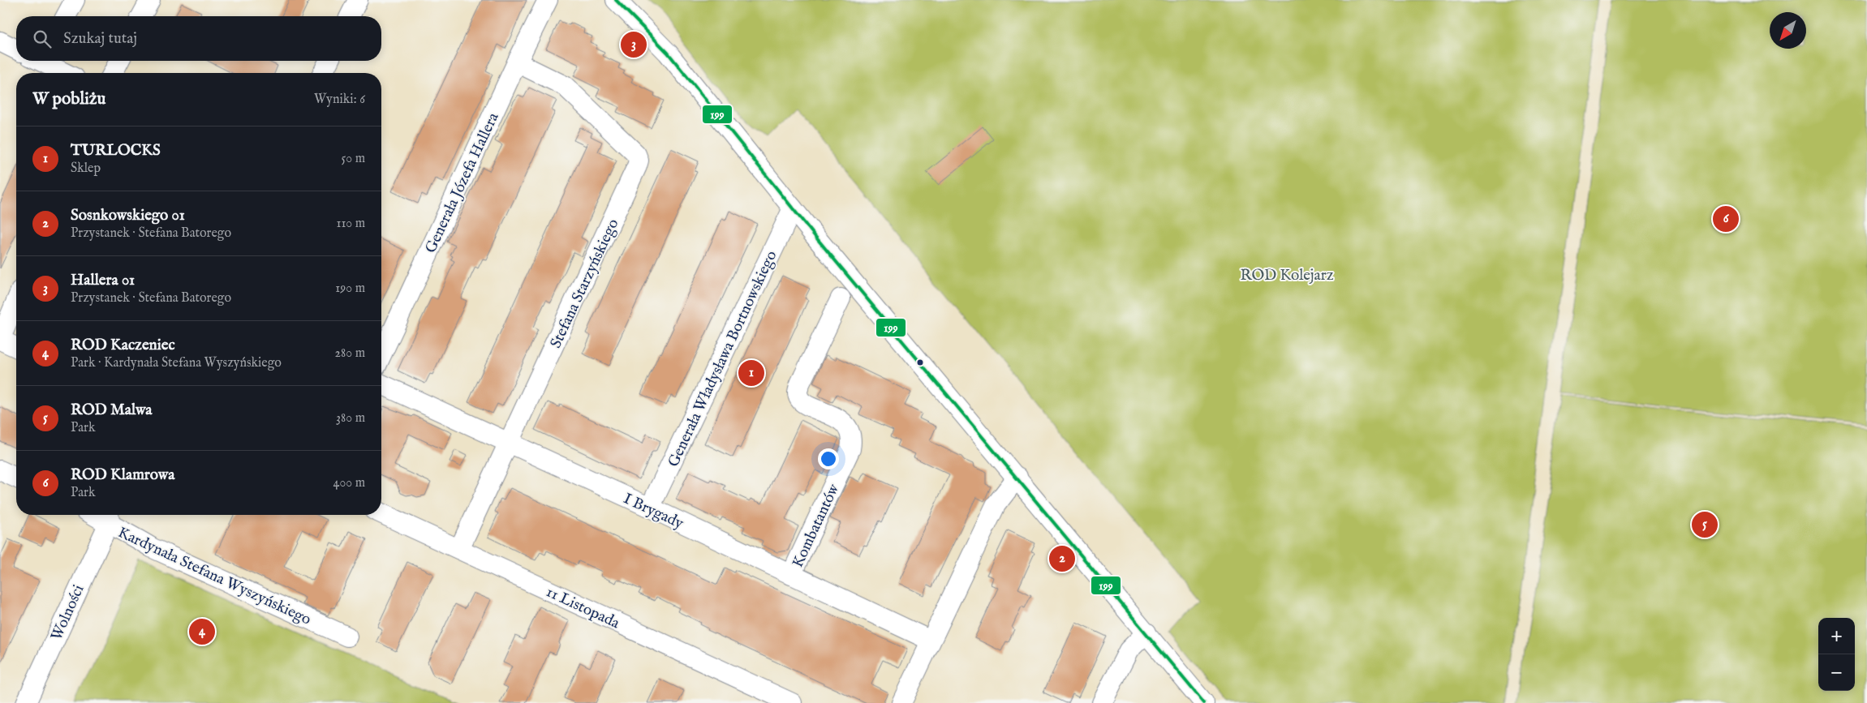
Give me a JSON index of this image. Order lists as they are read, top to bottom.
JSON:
{
  "streets": {
    "street": [
      "Generała Józefa Hallera",
      "Stefana Starzyńskiego",
      "Generała Władysława Bortnowskiego",
      "I Brygady",
      "Kombatantów",
      "Kardynała Stefana Wyszyńskiego",
      "11 Listopada",
      "Wolności"
    ]
  },
  "crossings": [
    ["Generała Józefa Hallera", "Stefana Starzyńskiego"],
    ["Stefana Starzyńskiego", "I Brygady"],
    ["Stefana Starzyńskiego", "11 Listopada"],
    ["Generała Władysława Bortnowskiego", "I Brygady"],
    ["I Brygady", "Kombatantów"],
    ["Kardynała Stefana Wyszyńskiego", "Wolności"]
  ],
  "parks": ["ROD Kolejarz"],
  "lines": ["transit line 199"],
  "north": "bottom left",
  "page": {
    "search": "Szukaj tutaj",
    "pins": [
      "3",
      "6",
      "1",
      "5",
      "2",
      "4"
    ],
    "heading": ["W pobliżu", "Wyniki: 6"],
    "list": [
      {
        "mark": "1",
        "name": "TURLOCKS",
        "note": "Sklep",
        "value": "50 m"
      },
      {
        "mark": "2",
        "name": "Sosnkowskiego 01",
        "note": "Przystanek · Stefana Batorego",
        "value": "110 m"
      },
      {
        "mark": "3",
        "name": "Hallera 01",
        "note": "Przystanek · Stefana Batorego",
        "value": "190 m"
      },
      {
        "mark": "4",
        "name": "ROD Kaczeniec",
        "note": "Park · Kardynała Stefana Wyszyńskiego",
        "value": "280 m"
      },
      {
        "mark": "5",
        "name": "ROD Malwa",
        "note": "Park",
        "value": "380 m"
      },
      {
        "mark": "6",
        "name": "ROD Klamrowa",
        "note": "Park",
        "value": "400 m"
      }
    ],
    "map_buttons": ["+", "−"]
  }
}
